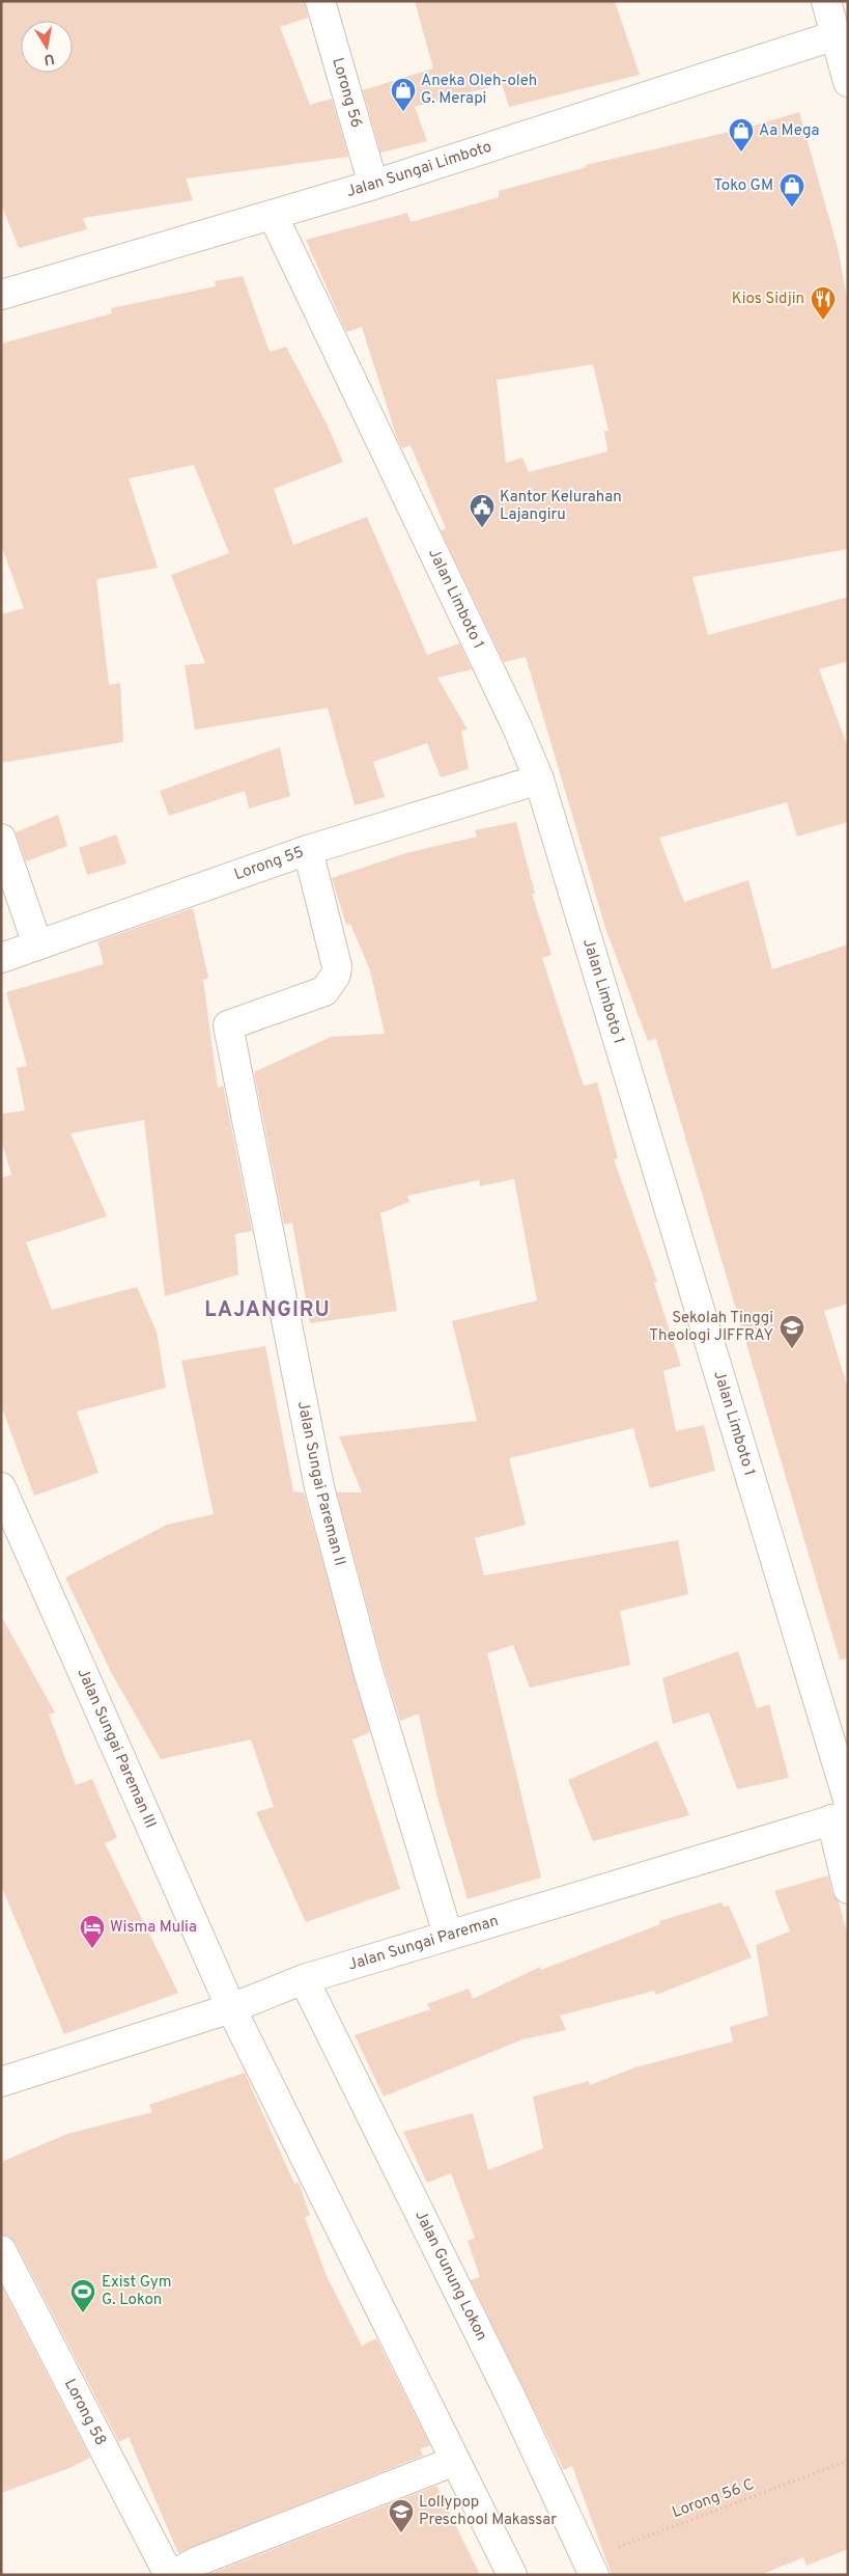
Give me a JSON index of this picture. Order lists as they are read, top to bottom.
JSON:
{
  "streets": {
    "street": [
      "Lorong 56",
      "Jalan Sungai Limboto",
      "Jalan Limboto 1",
      "Lorong 55",
      "Jalan Sungai Pareman II",
      "Jalan Sungai Pareman III",
      "Jalan Sungai Pareman",
      "Jalan Gunung Lokon",
      "Lorong 58"
    ],
    "path": ["Lorong 56 C"]
  },
  "crossings": [
    ["Lorong 56", "Jalan Sungai Limboto"],
    ["Jalan Sungai Limboto", "Jalan Limboto 1"],
    ["Jalan Limboto 1", "Lorong 55"],
    ["Jalan Limboto 1", "Jalan Sungai Pareman"],
    ["Lorong 55", "Jalan Sungai Pareman II"],
    ["Jalan Sungai Pareman II", "Jalan Sungai Pareman"],
    ["Jalan Sungai Pareman III", "Jalan Sungai Pareman"],
    ["Jalan Sungai Pareman", "Jalan Gunung Lokon"],
    ["Jalan Gunung Lokon", "Lorong 56 C"]
  ],
  "districts": ["LAJANGIRU"],
  "places": {
    "shop": ["Aneka Oleh-oleh G. Merapi", "Aa Mega", "Toko GM"],
    "restaurant": ["Kios Sidjin"],
    "public building": ["Kantor Kelurahan Lajangiru"],
    "school or university": ["Sekolah Tinggi Theologi JIFFRAY", "Lollypop Preschool Makassar"],
    "hotel": ["Wisma Mulia"],
    "sports": ["Exist Gym G. Lokon"]
  },
  "north": "bottom"
}
